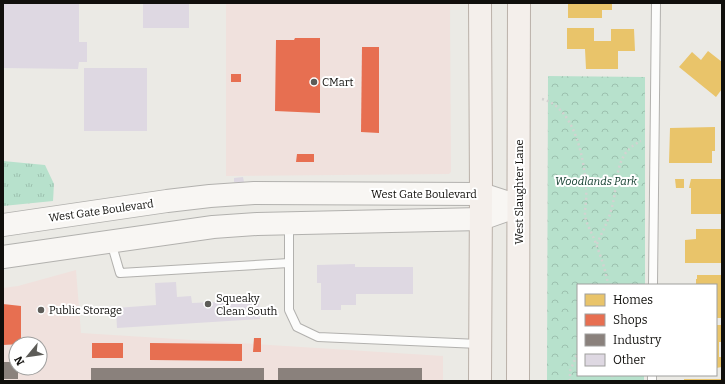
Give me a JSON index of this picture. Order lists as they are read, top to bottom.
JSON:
{
  "streets": {
    "main road": ["West Slaughter Lane", "West Gate Boulevard"]
  },
  "crossings": [
    ["West Slaughter Lane", "West Gate Boulevard"]
  ],
  "parks": ["Woodlands Park"],
  "places": ["CMart", "Squeaky Clean South", "Public Storage"],
  "legend": [
    "Homes",
    "Shops",
    "Industry",
    "Other"
  ],
  "north": "bottom left"
}
